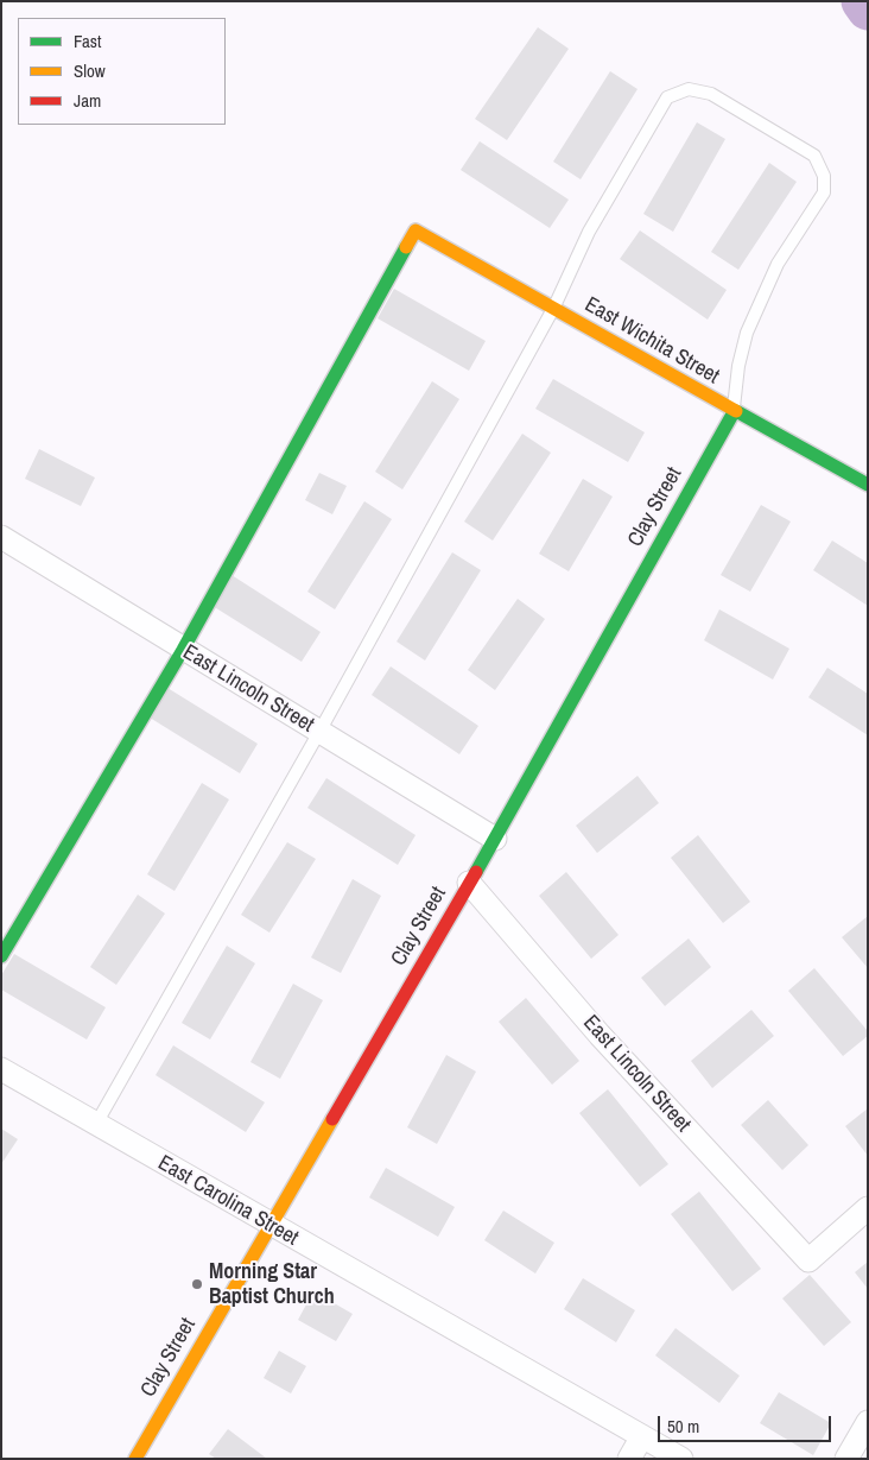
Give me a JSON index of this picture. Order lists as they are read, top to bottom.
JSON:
{
  "streets": {
    "street": [
      "East Wichita Street",
      "Clay Street",
      "East Lincoln Street",
      "East Carolina Street"
    ]
  },
  "crossings": [
    ["East Wichita Street", "Clay Street"],
    ["East Wichita Street", "East Lincoln Street"],
    ["Clay Street", "East Lincoln Street"],
    ["Clay Street", "East Carolina Street"]
  ],
  "places": ["Morning Star Baptist Church"],
  "legend": ["Fast", "Slow", "Jam"],
  "scale_bar": "50 m"
}
